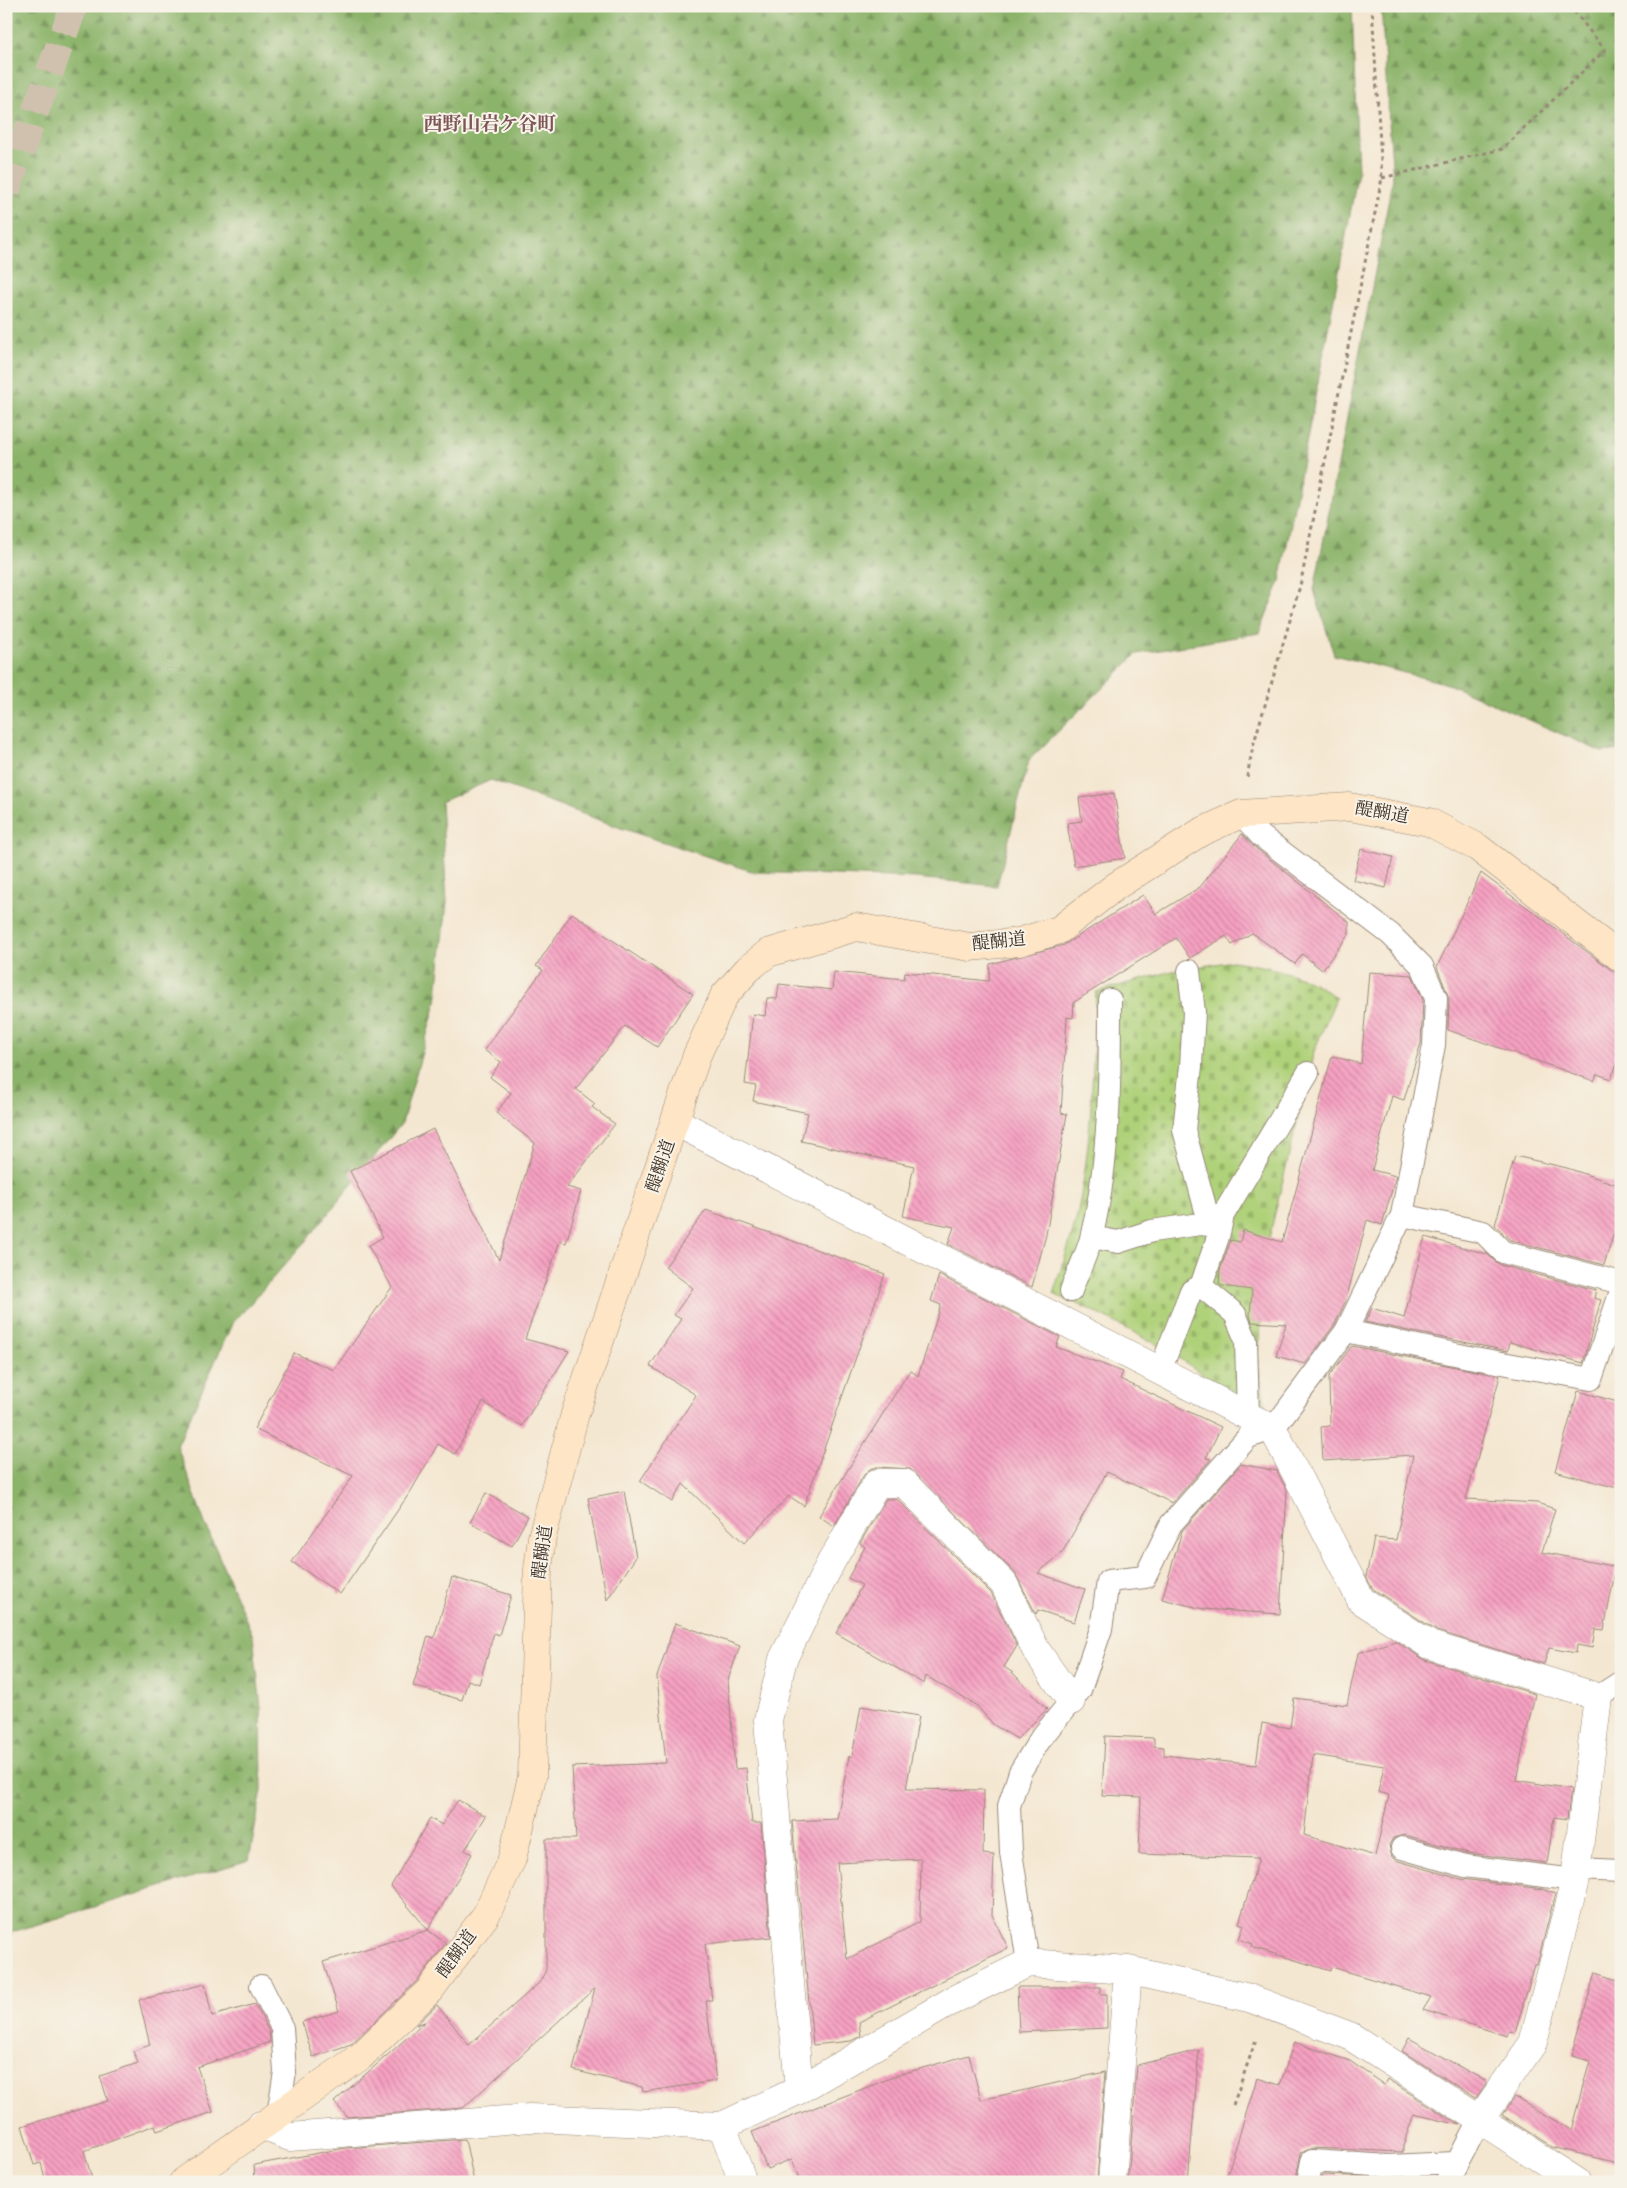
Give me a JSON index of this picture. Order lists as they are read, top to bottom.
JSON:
{
  "streets": {
    "main road": ["醍醐道"]
  },
  "districts": ["西野山岩ケ谷町"]
}
